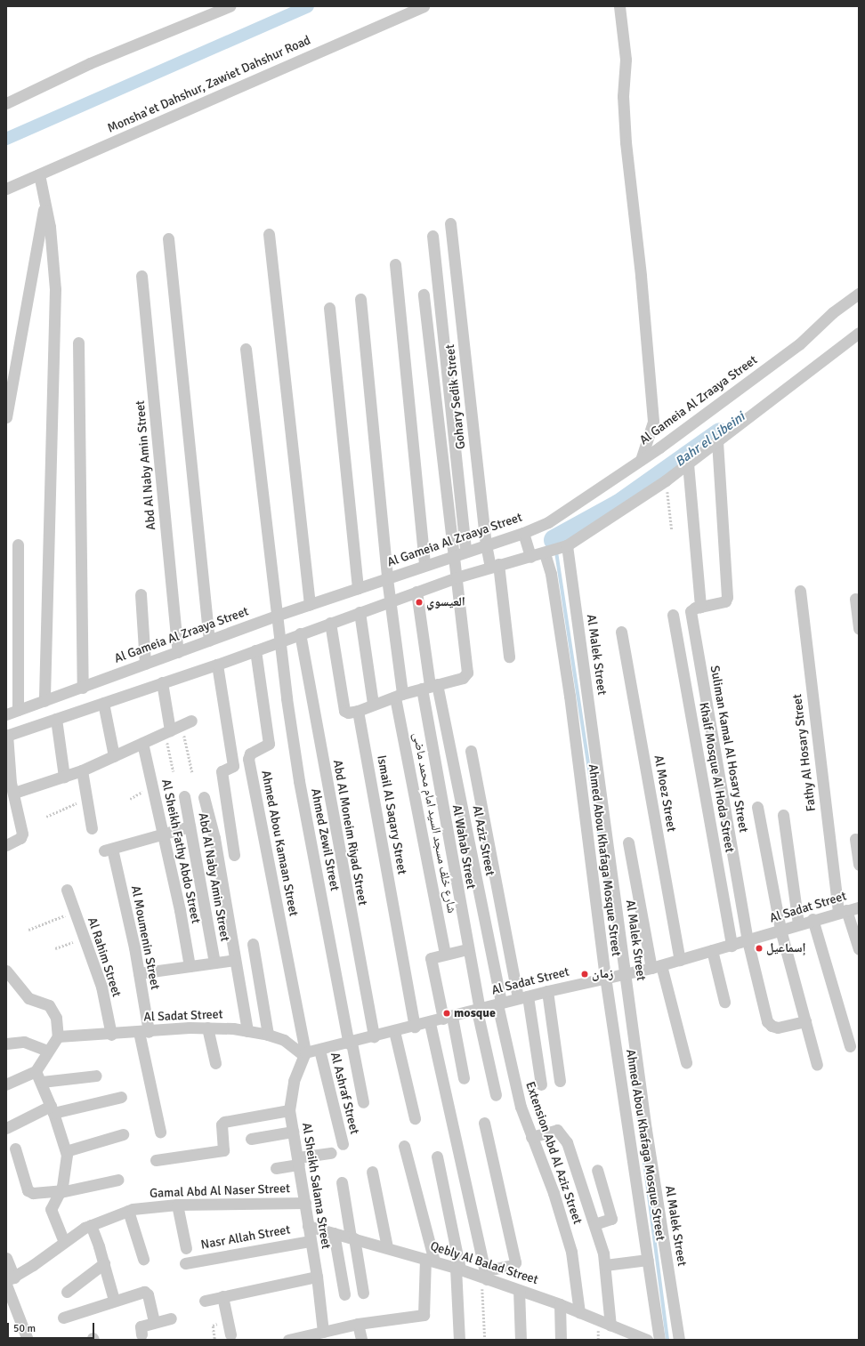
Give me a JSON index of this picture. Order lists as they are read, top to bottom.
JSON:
{
  "streets": {
    "street": [
      "Monsha'et Dahshur, Zawiet Dahshur Road",
      "Gohary Sedik Street",
      "Al Gameia Al Zraaya Street",
      "Abd Al Naby Amin Street",
      "Al Malek Street",
      "Suliman Kamal Al Hosary Street",
      "Fathy Al Hosary Street",
      "Khalf Mosque Al Hoda Street",
      "Al Moez Street",
      "Ismail Al Saqary Street",
      "شارع خلف مسجد السيد امام محمد ماضى",
      "Abd Al Moneim Riyad Street",
      "Ahmed Zewil Street",
      "Al Aziz Street",
      "Ahmed Abou Kamaan Street",
      "Al Wahab Street",
      "Al Sheikh Fathy Abdo Street",
      "Ahmed Abou Khafaga Mosque Street",
      "Al Sadat Street",
      "Al Moumenin Street",
      "Al Rahim Street",
      "Al Ashraf Street",
      "Extension Abd Al Aziz Street",
      "Al Sheikh Salama Street",
      "Gamal Abd Al Naser Street",
      "Nasr Allah Street",
      "Qebly Al Balad Street"
    ]
  },
  "crossings": [
    ["Gohary Sedik Street", "Al Gameia Al Zraaya Street"],
    ["Al Gameia Al Zraaya Street", "Abd Al Naby Amin Street"],
    ["Al Gameia Al Zraaya Street", "شارع خلف مسجد السيد امام محمد ماضى"],
    ["Al Gameia Al Zraaya Street", "Ahmed Zewil Street"],
    ["Al Malek Street", "Al Sadat Street"],
    ["Suliman Kamal Al Hosary Street", "Al Sadat Street"],
    ["Fathy Al Hosary Street", "Al Sadat Street"],
    ["Khalf Mosque Al Hoda Street", "Al Sadat Street"],
    ["Al Moez Street", "Al Sadat Street"],
    ["Ismail Al Saqary Street", "Al Sadat Street"],
    ["Abd Al Moneim Riyad Street", "Al Sadat Street"],
    ["Ahmed Zewil Street", "Al Sadat Street"],
    ["Al Aziz Street", "Al Wahab Street"],
    ["Al Aziz Street", "Al Sadat Street"],
    ["Al Aziz Street", "Extension Abd Al Aziz Street"],
    ["Ahmed Abou Kamaan Street", "Al Sadat Street"],
    ["Ahmed Abou Kamaan Street", "Al Ashraf Street"],
    ["Ahmed Abou Kamaan Street", "Al Sheikh Salama Street"],
    ["Al Wahab Street", "Al Sadat Street"],
    ["Al Sheikh Fathy Abdo Street", "Al Moumenin Street"],
    ["Ahmed Abou Khafaga Mosque Street", "Al Sadat Street"],
    ["Al Sadat Street", "Al Moumenin Street"],
    ["Al Sadat Street", "Al Rahim Street"],
    ["Al Sadat Street", "Al Ashraf Street"],
    ["Al Sadat Street", "Extension Abd Al Aziz Street"],
    ["Al Sadat Street", "Al Sheikh Salama Street"],
    ["Al Ashraf Street", "Al Sheikh Salama Street"],
    ["Extension Abd Al Aziz Street", "Qebly Al Balad Street"],
    ["Al Sheikh Salama Street", "Gamal Abd Al Naser Street"],
    ["Al Sheikh Salama Street", "Nasr Allah Street"],
    ["Al Sheikh Salama Street", "Qebly Al Balad Street"]
  ],
  "water": ["Bahr el Libeini"],
  "places": [
    "العيسوي",
    "إسماعيل",
    "زمان",
    "mosque"
  ],
  "scale_bar": "50 m"
}
